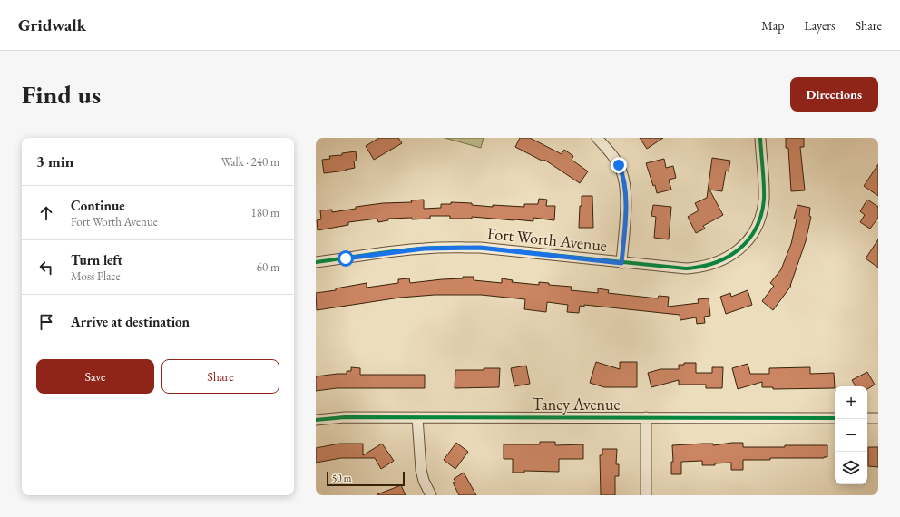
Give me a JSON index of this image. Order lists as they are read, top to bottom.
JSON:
{
  "streets": {
    "street": ["Fort Worth Avenue", "Taney Avenue"]
  },
  "scale_bar": "50 m",
  "page": {
    "header": "Gridwalk",
    "nav": ["Map", "Layers", "Share"],
    "buttons": [
      "Directions",
      ["Save", "Share"]
    ],
    "title": "Find us",
    "heading": ["3 min", "Walk · 240 m"],
    "list": [
      ["Continue", "Fort Worth Avenue", "180 m"],
      ["Turn left", "Moss Place", "60 m"],
      "Arrive at destination"
    ],
    "map_buttons": ["+", "−"],
    "scale": "50 m"
  }
}
